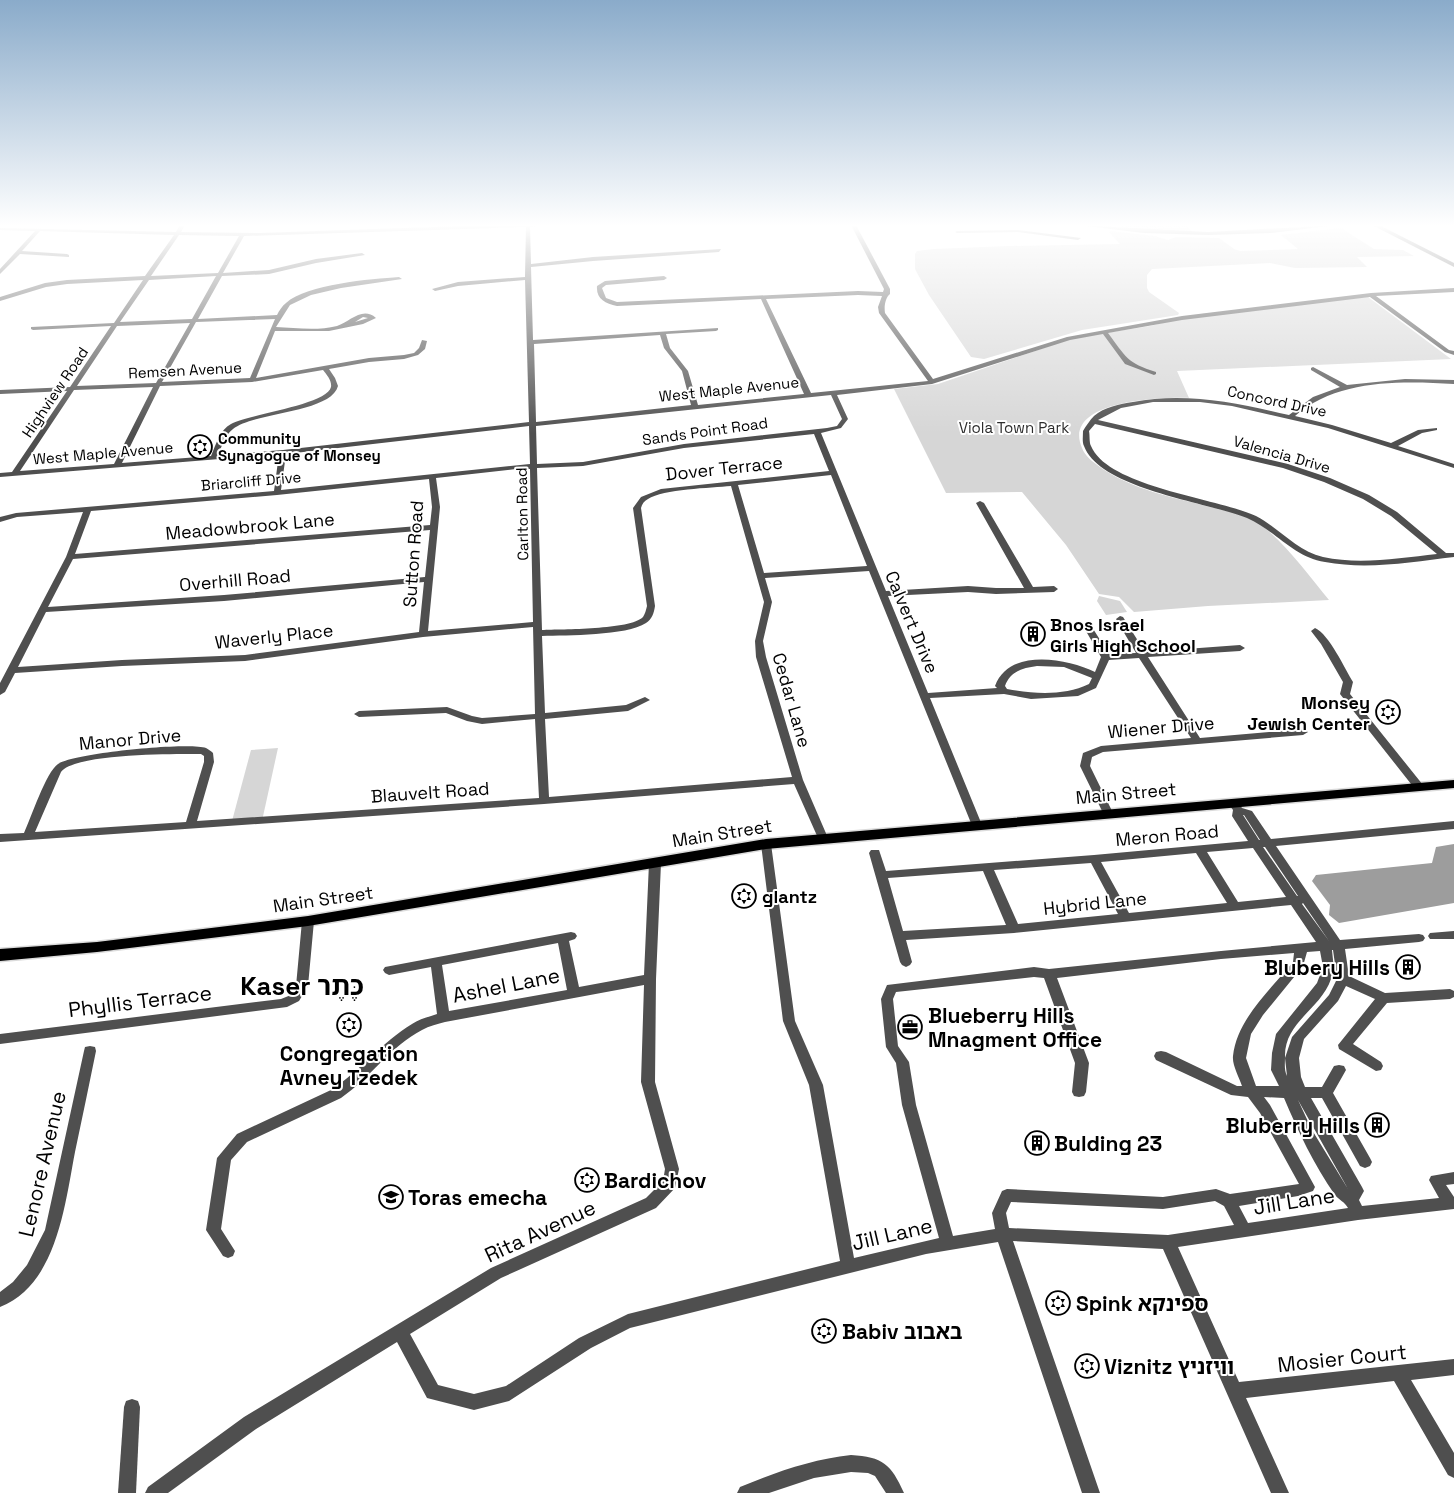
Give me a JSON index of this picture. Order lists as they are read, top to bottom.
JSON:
{
  "streets": {
    "main road": ["Main Street"],
    "street": [
      "Remsen Avenue",
      "West Maple Avenue",
      "Highview Road",
      "Concord Drive",
      "Sands Point Road",
      "Valencia Drive",
      "Dover Terrace",
      "Briarcliff Drive",
      "Carlton Road",
      "Meadowbrook Lane",
      "Sutton Road",
      "Overhill Road",
      "Calvert Drive",
      "Waverly Place",
      "Cedar Lane",
      "Wiener Drive",
      "Manor Drive",
      "Blauvelt Road",
      "Meron Road",
      "Hybrid Lane",
      "Ashel Lane",
      "Phyllis Terrace",
      "Lenore Avenue",
      "Jill Lane",
      "Rita Avenue",
      "Mosier Court"
    ]
  },
  "crossings": [
    ["Remsen Avenue", "Highview Road"],
    ["West Maple Avenue", "Highview Road"],
    ["West Maple Avenue", "Sands Point Road"],
    ["West Maple Avenue", "Carlton Road"],
    ["Concord Drive", "Valencia Drive"],
    ["Sands Point Road", "Briarcliff Drive"],
    ["Sands Point Road", "Carlton Road"],
    ["Sands Point Road", "Calvert Drive"],
    ["Dover Terrace", "Carlton Road"],
    ["Dover Terrace", "Calvert Drive"],
    ["Dover Terrace", "Waverly Place"],
    ["Dover Terrace", "Cedar Lane"],
    ["Briarcliff Drive", "Carlton Road"],
    ["Briarcliff Drive", "Sutton Road"],
    ["Carlton Road", "Waverly Place"],
    ["Carlton Road", "Blauvelt Road"],
    ["Meadowbrook Lane", "Sutton Road"],
    ["Sutton Road", "Overhill Road"],
    ["Sutton Road", "Waverly Place"],
    ["Calvert Drive", "Main Street"],
    ["Cedar Lane", "Blauvelt Road"],
    ["Wiener Drive", "Main Street"],
    ["Manor Drive", "Blauvelt Road"],
    ["Main Street", "Phyllis Terrace"],
    ["Main Street", "Rita Avenue"],
    ["Ashel Lane", "Rita Avenue"],
    ["Jill Lane", "Rita Avenue"]
  ],
  "districts": ["Kaser כֶּתֶר"],
  "parks": ["Viola Town Park"],
  "places": {
    "synagogue": [
      "Community Synagogue of Monsey",
      "Monsey Jewish Center",
      "glantz",
      "Congregation Avney Tzedek",
      "Bardichov",
      "Spink ספינקא",
      "Babiv באבוב",
      "Viznitz וויזניץ"
    ],
    "building": [
      "Bnos Israel Girls High School",
      "Blubery Hills",
      "Bluberry Hills",
      "Bulding 23"
    ],
    "office": ["Blueberry Hills Mnagment Office"],
    "school or university": ["Toras emecha"]
  }
}
